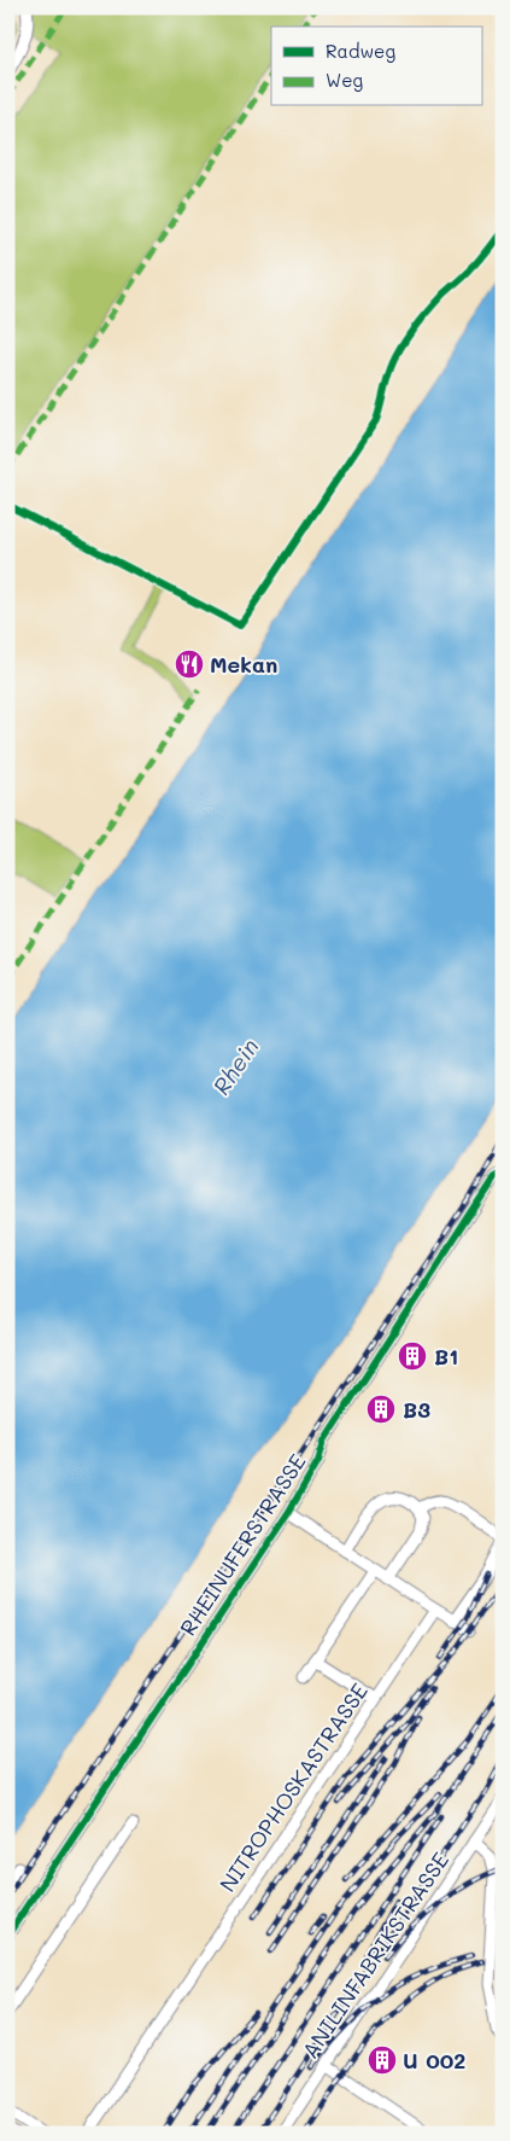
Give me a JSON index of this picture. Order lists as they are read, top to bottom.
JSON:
{
  "streets": {
    "street": ["RHEINUFERSTRASSE", "NITROPHOSKASTRASSE", "ANILINFABRIKSTRASSE"]
  },
  "water": ["Rhein"],
  "places": {
    "restaurant": ["Mekan"],
    "building": ["B1", "B3", "U 002"]
  },
  "legend": ["Radweg", "Weg"]
}
